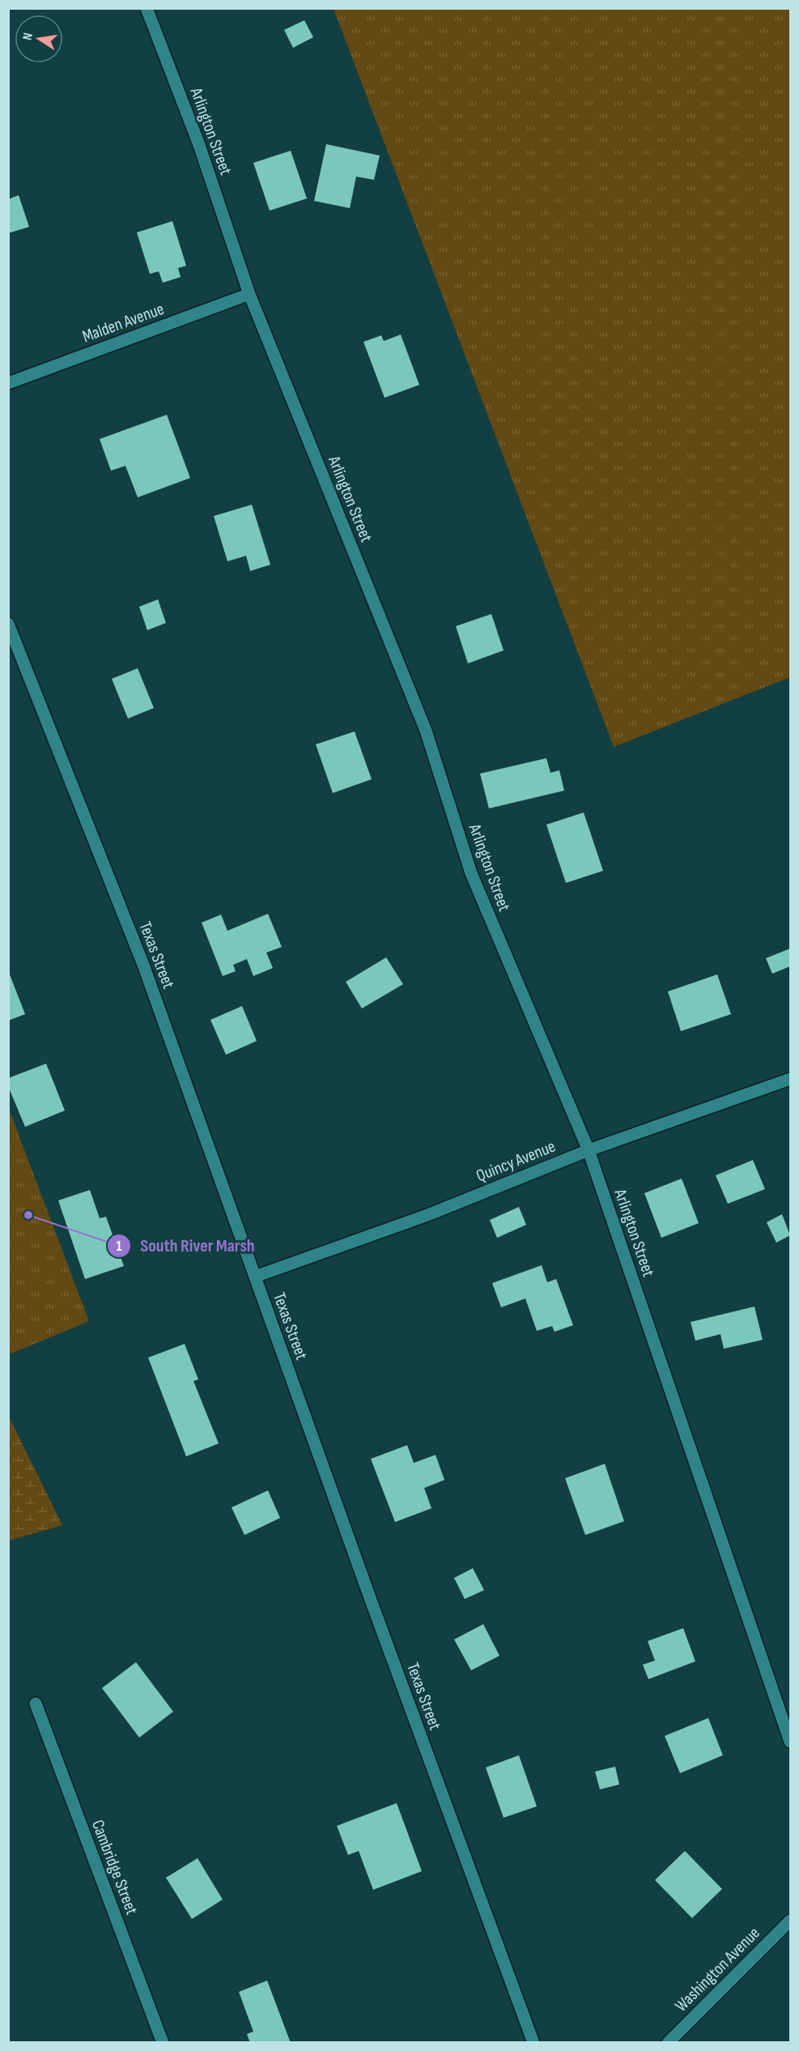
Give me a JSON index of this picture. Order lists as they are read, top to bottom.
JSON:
{
  "streets": {
    "street": [
      "Arlington Street",
      "Malden Avenue",
      "Texas Street",
      "Quincy Avenue",
      "Cambridge Street",
      "Washington Avenue"
    ]
  },
  "crossings": [
    ["Arlington Street", "Malden Avenue"],
    ["Arlington Street", "Quincy Avenue"],
    ["Texas Street", "Quincy Avenue"]
  ],
  "places": ["South River Marsh"],
  "north": "left"
}
